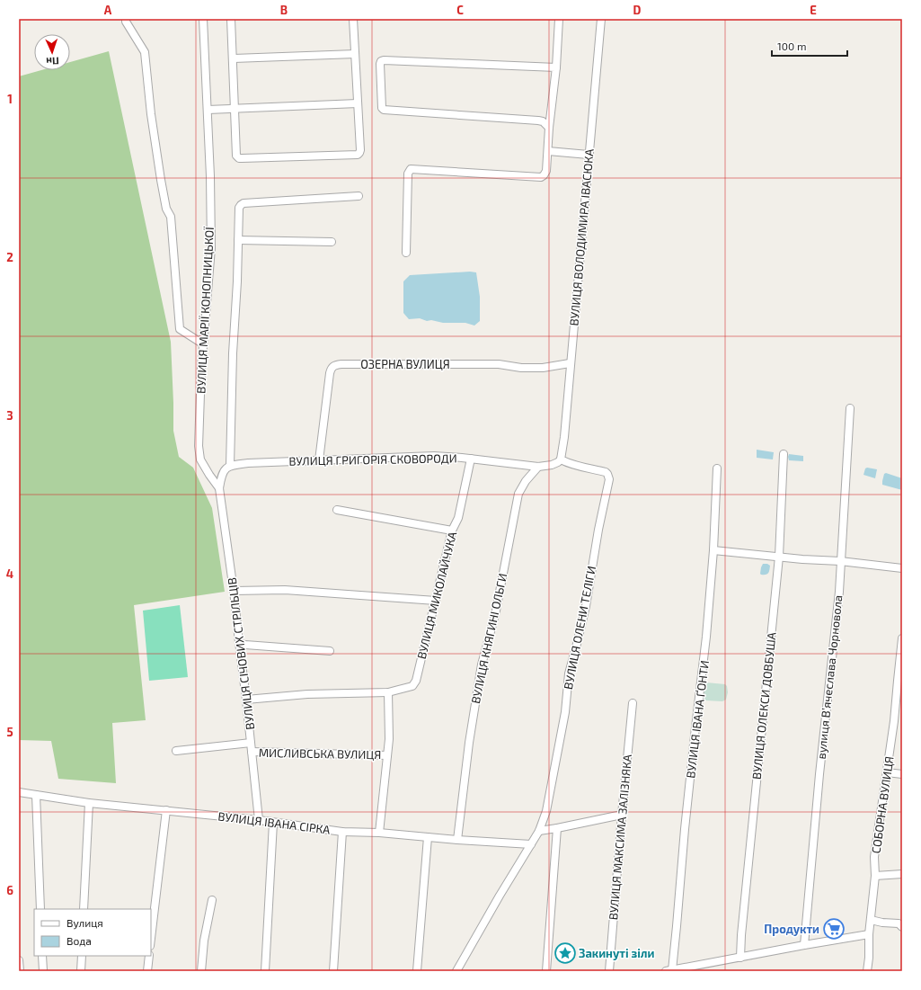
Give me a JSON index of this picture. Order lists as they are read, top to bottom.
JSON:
{
  "streets": {
    "street": [
      "ВУЛИЦЯ ВОЛОДИМИРА ІВАСЮКА",
      "ВУЛИЦЯ МАРІЇ КОНОПНИЦЬКОЇ",
      "ОЗЕРНА ВУЛИЦЯ",
      "ВУЛИЦЯ ГРИГОРІЯ СКОВОРОДИ",
      "ВУЛИЦЯ МИКОЛАЙЧУКА",
      "ВУЛИЦЯ ОЛЕНИ ТЕЛІГИ",
      "ВУЛИЦЯ КНЯГИНІ ОЛЬГИ",
      "ВУЛИЦЯ СІЧОВИХ СТРІЛЬЦІВ",
      "вулиця Вʼячеслава Чорновола",
      "ВУЛИЦЯ ОЛЕКСИ ДОВБУША",
      "ВУЛИЦЯ ІВАНА ҐОНТИ",
      "МИСЛИВСЬКА ВУЛИЦЯ",
      "СОБОРНА ВУЛИЦЯ",
      "ВУЛИЦЯ ІВАНА СІРКА",
      "ВУЛИЦЯ МАКСИМА ЗАЛІЗНЯКА"
    ]
  },
  "crossings": [
    ["ВУЛИЦЯ ВОЛОДИМИРА ІВАСЮКА", "ОЗЕРНА ВУЛИЦЯ"],
    ["ВУЛИЦЯ ВОЛОДИМИРА ІВАСЮКА", "ВУЛИЦЯ ГРИГОРІЯ СКОВОРОДИ"],
    ["ВУЛИЦЯ ВОЛОДИМИРА ІВАСЮКА", "ВУЛИЦЯ ОЛЕНИ ТЕЛІГИ"],
    ["ВУЛИЦЯ МАРІЇ КОНОПНИЦЬКОЇ", "ВУЛИЦЯ СІЧОВИХ СТРІЛЬЦІВ"],
    ["ОЗЕРНА ВУЛИЦЯ", "ВУЛИЦЯ ГРИГОРІЯ СКОВОРОДИ"],
    ["ВУЛИЦЯ ГРИГОРІЯ СКОВОРОДИ", "ВУЛИЦЯ МИКОЛАЙЧУКА"],
    ["ВУЛИЦЯ ГРИГОРІЯ СКОВОРОДИ", "ВУЛИЦЯ ОЛЕНИ ТЕЛІГИ"],
    ["ВУЛИЦЯ ГРИГОРІЯ СКОВОРОДИ", "ВУЛИЦЯ КНЯГИНІ ОЛЬГИ"],
    ["ВУЛИЦЯ МИКОЛАЙЧУКА", "ВУЛИЦЯ СІЧОВИХ СТРІЛЬЦІВ"],
    ["ВУЛИЦЯ ОЛЕНИ ТЕЛІГИ", "ВУЛИЦЯ ІВАНА СІРКА"],
    ["ВУЛИЦЯ КНЯГИНІ ОЛЬГИ", "ВУЛИЦЯ ІВАНА СІРКА"],
    ["ВУЛИЦЯ СІЧОВИХ СТРІЛЬЦІВ", "МИСЛИВСЬКА ВУЛИЦЯ"],
    ["ВУЛИЦЯ СІЧОВИХ СТРІЛЬЦІВ", "ВУЛИЦЯ ІВАНА СІРКА"]
  ],
  "places": {
    "supermarket": ["Продукти"],
    "place": ["Закинуті зіли"]
  },
  "legend": ["Вулиця", "Вода"],
  "scale_bar": "100 m",
  "north": "bottom",
  "grid": {
    "columns": [
      "A",
      "B",
      "C",
      "D",
      "E"
    ],
    "rows": [
      "1",
      "2",
      "3",
      "4",
      "5",
      "6"
    ]
  }
}
